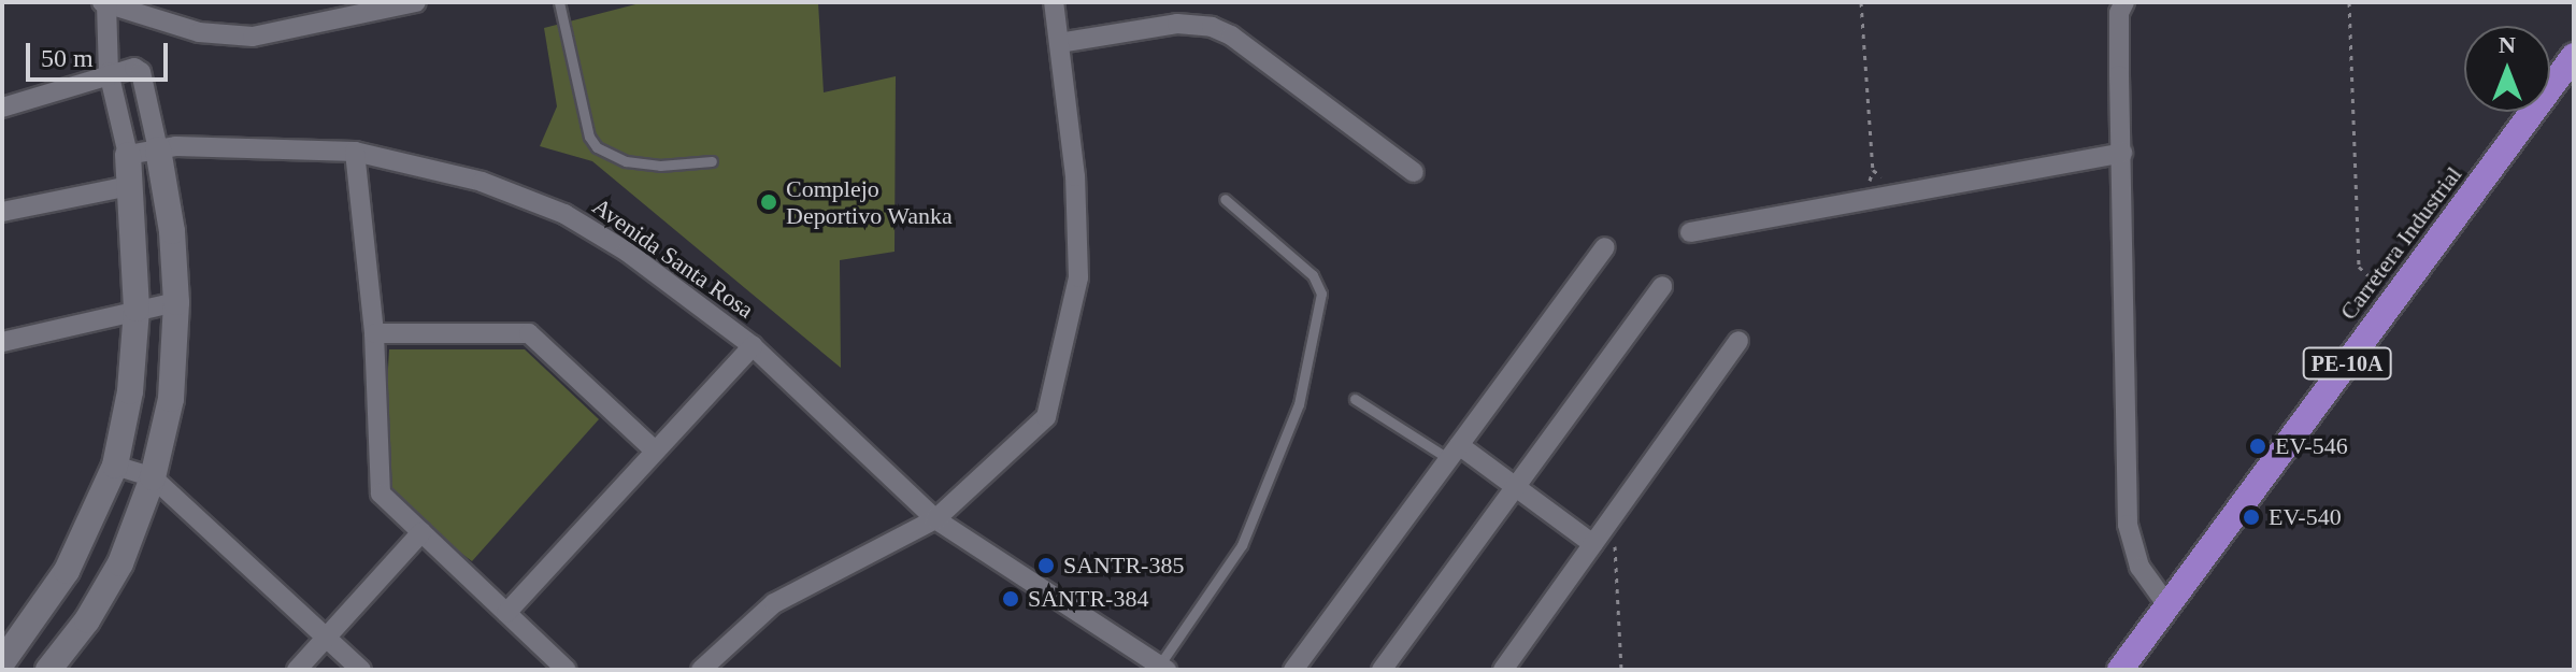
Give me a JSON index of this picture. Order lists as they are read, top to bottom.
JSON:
{
  "streets": {
    "highway": ["Carretera Industrial", "PE-10A"],
    "street": ["Avenida Santa Rosa"]
  },
  "places": [
    "Complejo Deportivo Wanka",
    "EV-546",
    "EV-540",
    "SANTR-385",
    "SANTR-384"
  ],
  "scale_bar": "50 m",
  "north": "top"
}
